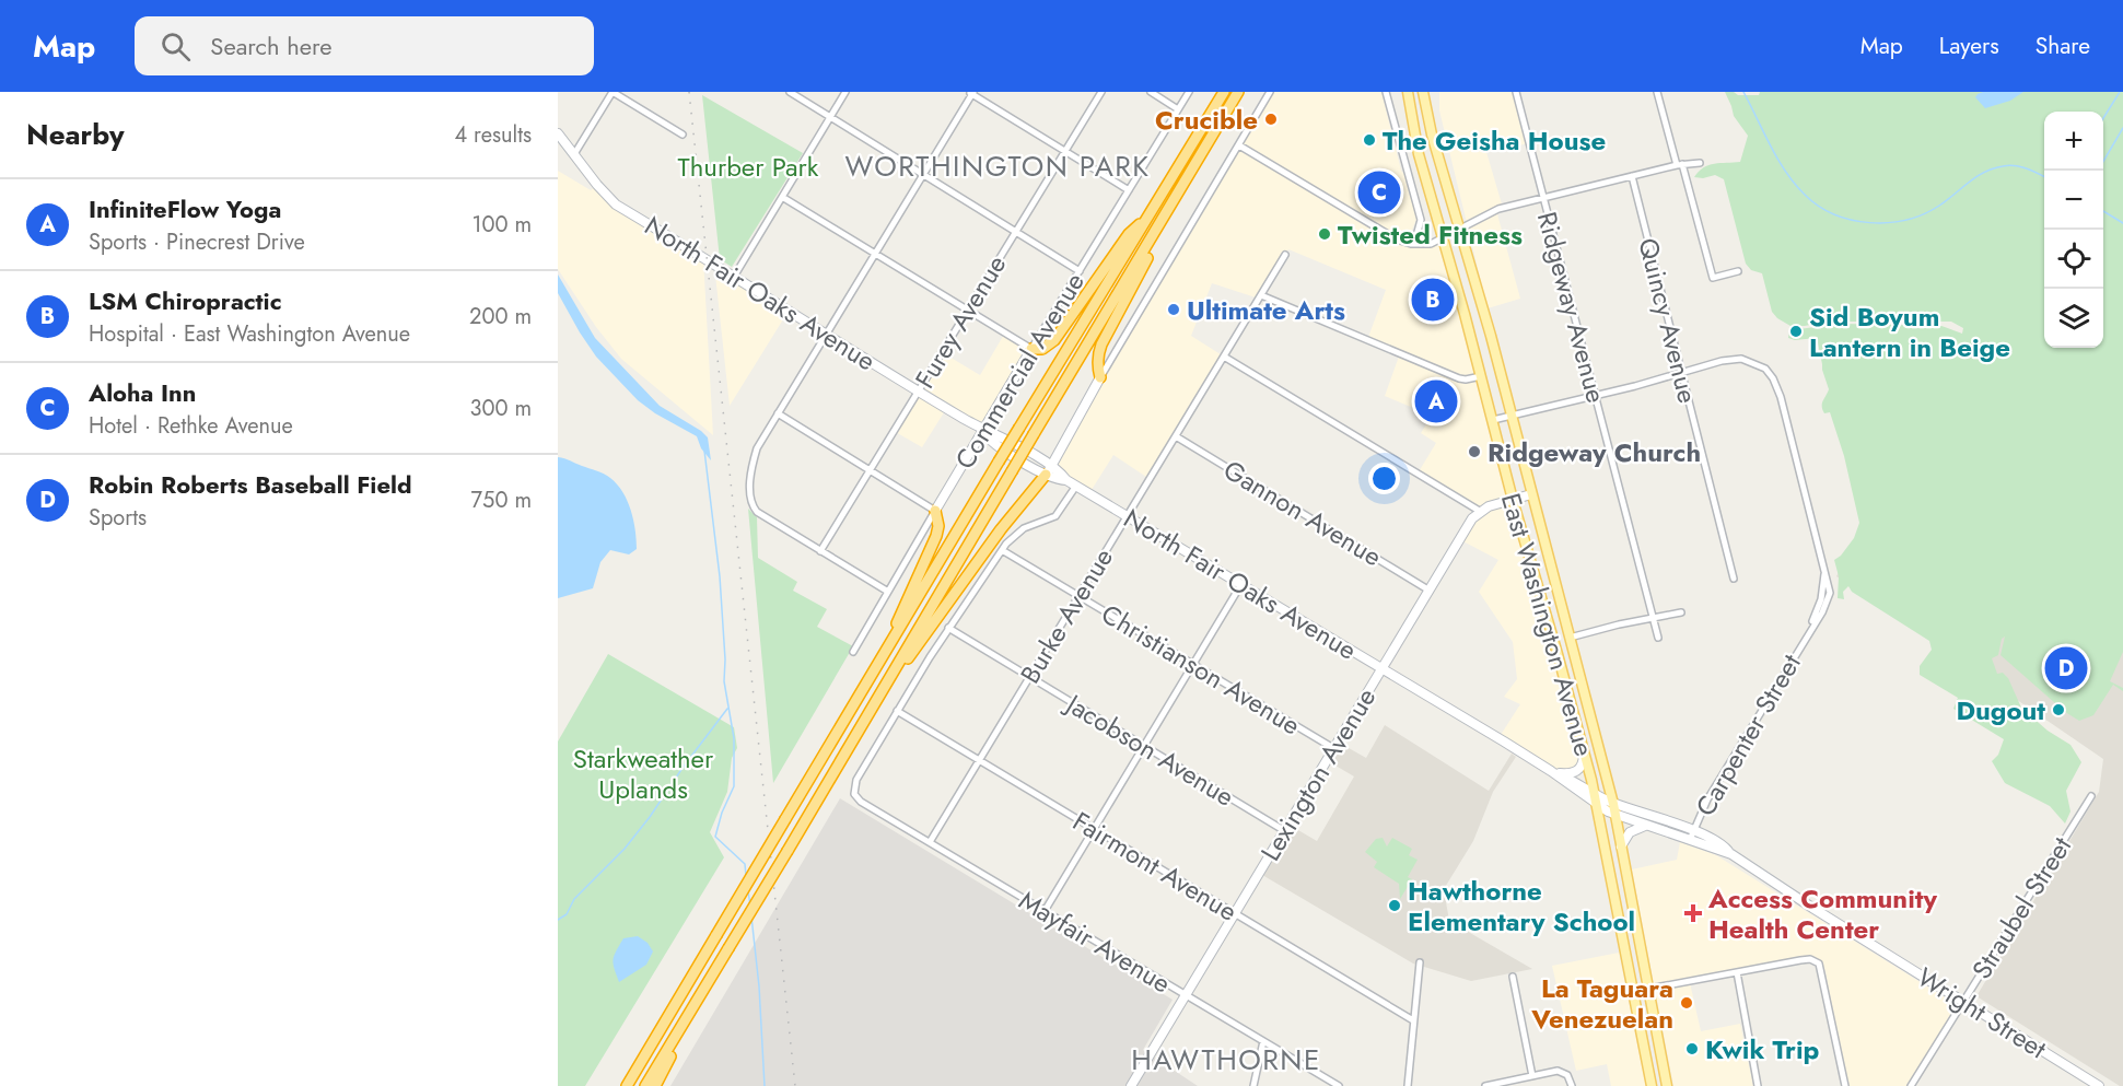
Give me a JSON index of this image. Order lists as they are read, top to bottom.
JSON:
{
  "streets": {
    "main road": ["East Washington Avenue"],
    "street": [
      "North Fair Oaks Avenue",
      "Ridgeway Avenue",
      "Quincy Avenue",
      "Furey Avenue",
      "Commercial Avenue",
      "Gannon Avenue",
      "Burke Avenue",
      "Christianson Avenue",
      "Carpenter Street",
      "Jacobson Avenue",
      "Lexington Avenue",
      "Fairmont Avenue",
      "Straubel Street",
      "Mayfair Avenue",
      "Wright Street"
    ]
  },
  "crossings": [
    ["North Fair Oaks Avenue", "Furey Avenue"],
    ["North Fair Oaks Avenue", "Commercial Avenue"],
    ["North Fair Oaks Avenue", "Burke Avenue"],
    ["North Fair Oaks Avenue", "East Washington Avenue"],
    ["North Fair Oaks Avenue", "Lexington Avenue"],
    ["North Fair Oaks Avenue", "Wright Street"],
    ["Ridgeway Avenue", "Carpenter Street"],
    ["Quincy Avenue", "Carpenter Street"],
    ["Gannon Avenue", "Burke Avenue"],
    ["Gannon Avenue", "Lexington Avenue"],
    ["Burke Avenue", "Christianson Avenue"],
    ["Burke Avenue", "Jacobson Avenue"],
    ["Burke Avenue", "Fairmont Avenue"],
    ["Burke Avenue", "Mayfair Avenue"],
    ["East Washington Avenue", "Carpenter Street"],
    ["East Washington Avenue", "Wright Street"],
    ["Christianson Avenue", "Lexington Avenue"],
    ["Carpenter Street", "Wright Street"],
    ["Jacobson Avenue", "Lexington Avenue"],
    ["Lexington Avenue", "Fairmont Avenue"],
    ["Lexington Avenue", "Mayfair Avenue"],
    ["Fairmont Avenue", "Mayfair Avenue"],
    ["Straubel Street", "Wright Street"]
  ],
  "districts": ["WORTHINGTON PARK", "HAWTHORNE"],
  "parks": ["Thurber Park", "Starkweather Uplands"],
  "places": {
    "other": [
      "Crucible",
      "The Geisha House",
      "Twisted Fitness",
      "Ultimate Arts",
      "Sid Boyum Lantern in Beige",
      "Ridgeway Church",
      "Dugout",
      "Hawthorne Elementary School",
      "La Taguara Venezuelan",
      "Kwik Trip"
    ],
    "health": ["Access Community Health Center"]
  },
  "page": {
    "header": "Map",
    "search": "Search here",
    "nav": ["Map", "Layers", "Share"],
    "heading": ["Nearby", "4 results"],
    "map_buttons": ["+", "−"],
    "pins": [
      "C",
      "B",
      "A",
      "D"
    ],
    "list": [
      {
        "mark": "A",
        "name": "InfiniteFlow Yoga",
        "note": "Sports · Pinecrest Drive",
        "value": "100 m"
      },
      {
        "mark": "B",
        "name": "LSM Chiropractic",
        "note": "Hospital · East Washington Avenue",
        "value": "200 m"
      },
      {
        "mark": "C",
        "name": "Aloha Inn",
        "note": "Hotel · Rethke Avenue",
        "value": "300 m"
      },
      {
        "mark": "D",
        "name": "Robin Roberts Baseball Field",
        "note": "Sports",
        "value": "750 m"
      }
    ]
  }
}
